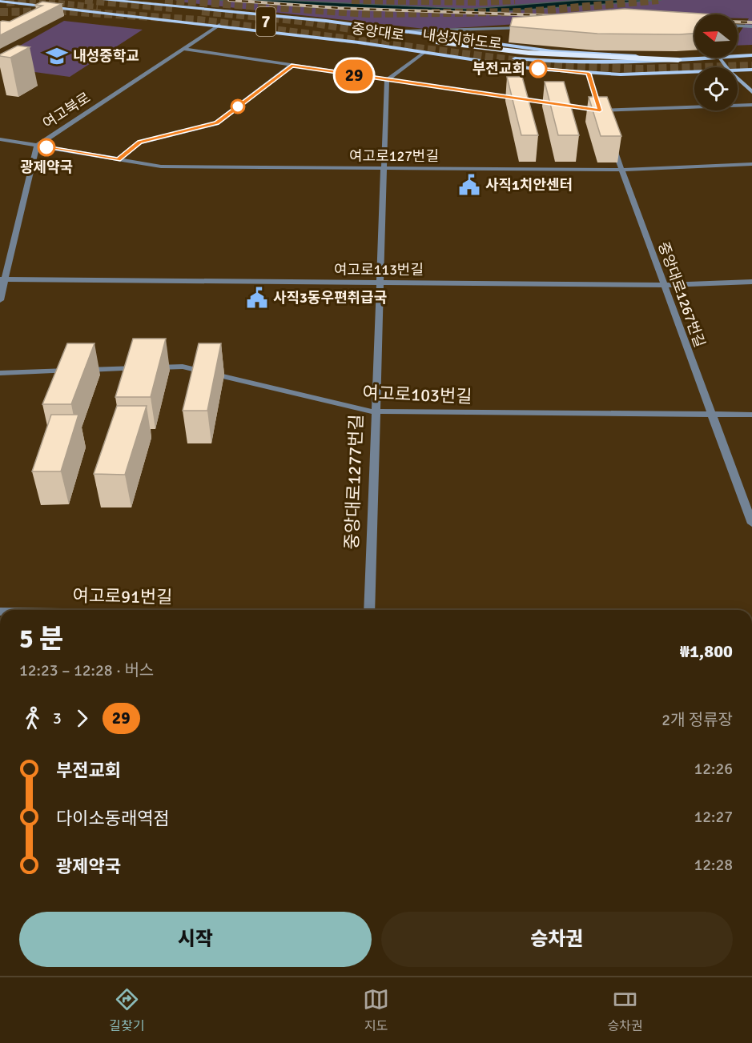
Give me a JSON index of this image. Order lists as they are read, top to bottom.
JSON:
{
  "streets": {
    "main road": ["7", "중앙대로", "내성지하도로"],
    "street": [
      "여고북로",
      "여고로127번길",
      "여고로113번길",
      "중앙대로1267번길",
      "여고로103번길",
      "중앙대로1277번길"
    ]
  },
  "crossings": [
    ["7", "중앙대로"],
    ["중앙대로", "내성지하도로"],
    ["중앙대로", "여고북로"],
    ["여고북로", "여고로127번길"],
    ["여고북로", "여고로113번길"],
    ["여고로127번길", "중앙대로1267번길"],
    ["여고로127번길", "중앙대로1277번길"],
    ["여고로113번길", "중앙대로1267번길"],
    ["여고로113번길", "중앙대로1277번길"],
    ["중앙대로1267번길", "여고로103번길"],
    ["여고로103번길", "중앙대로1277번길"]
  ],
  "places": {
    "school or university": ["내성중학교"],
    "other": ["부전교회", "광제약국"],
    "public building": ["사직1치안센터", "사직3동우편취급국"]
  },
  "lines": ["bus line 29"],
  "north": "left",
  "page": {
    "on_map": "29",
    "heading": ["5 분", "12:23 – 12:28 · 버스", "₩1,800"],
    "legs": ["3", "29", "2개 정류장"],
    "list": [
      {
        "name": "부전교회",
        "value": "12:26"
      },
      {
        "name": "다이소동래역점",
        "value": "12:27"
      },
      {
        "name": "광제약국",
        "value": "12:28"
      }
    ],
    "buttons": ["시작", "승차권"],
    "tabs": ["길찾기", "지도", "승차권"]
  }
}
